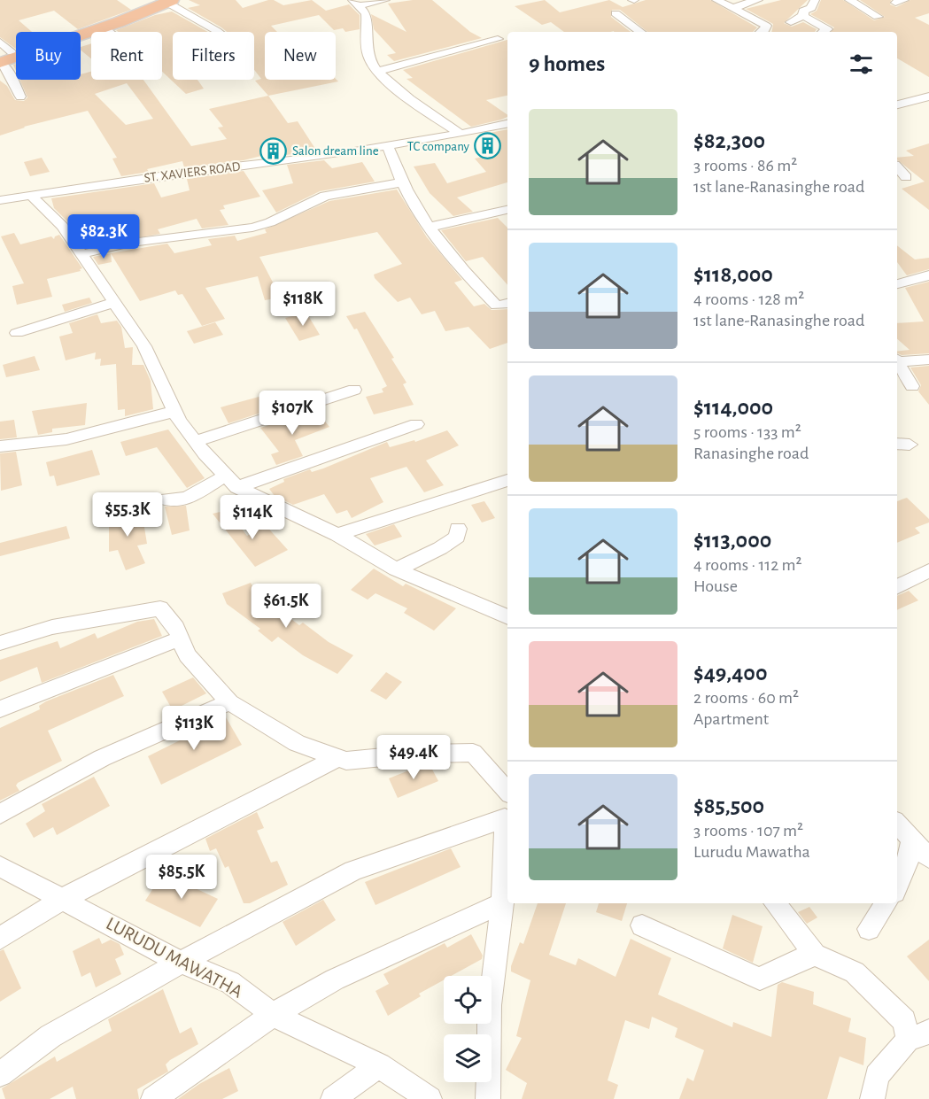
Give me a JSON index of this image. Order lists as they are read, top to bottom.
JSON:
{
  "streets": {
    "street": ["ST. XAVIERS ROAD", "LURUDU MAWATHA"]
  },
  "places": {
    "building": ["TC company", "Salon dream line"]
  },
  "page": {
    "chip": [
      "Buy",
      "Rent",
      "Filters",
      "New"
    ],
    "heading": "9 homes",
    "list": [
      {
        "name": "$82,300",
        "note": "3 rooms · 86 m² · 1st lane-Ranasinghe road"
      },
      {
        "name": "$118,000",
        "note": "4 rooms · 128 m² · 1st lane-Ranasinghe road"
      },
      {
        "name": "$114,000",
        "note": "5 rooms · 133 m² · Ranasinghe road"
      },
      {
        "name": "$113,000",
        "note": "4 rooms · 112 m² · House"
      },
      {
        "name": "$49,400",
        "note": "2 rooms · 60 m² · Apartment"
      },
      {
        "name": "$85,500",
        "note": "3 rooms · 107 m² · Lurudu Mawatha"
      }
    ],
    "price": [
      "$82.3K",
      "$118K",
      "$107K",
      "$55.3K",
      "$114K",
      "$61.5K",
      "$113K",
      "$49.4K",
      "$85.5K"
    ]
  }
}
